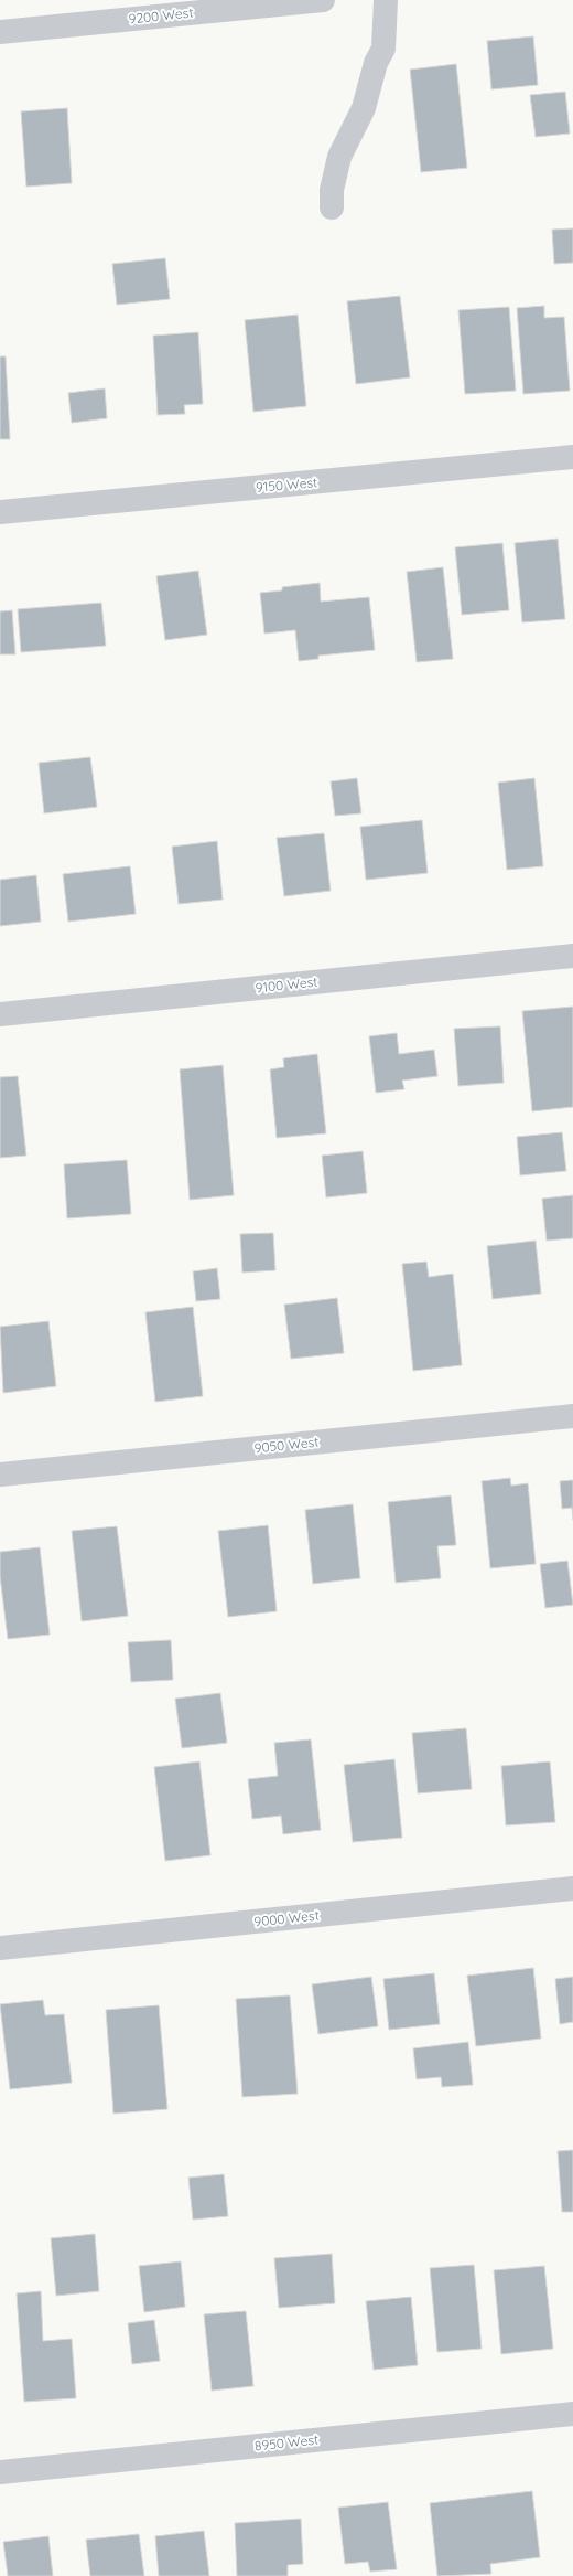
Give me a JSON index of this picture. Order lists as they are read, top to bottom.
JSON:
{
  "streets": {
    "street": [
      "9200 West",
      "9150 West",
      "9100 West",
      "9050 West",
      "9000 West",
      "8950 West"
    ]
  }
}
